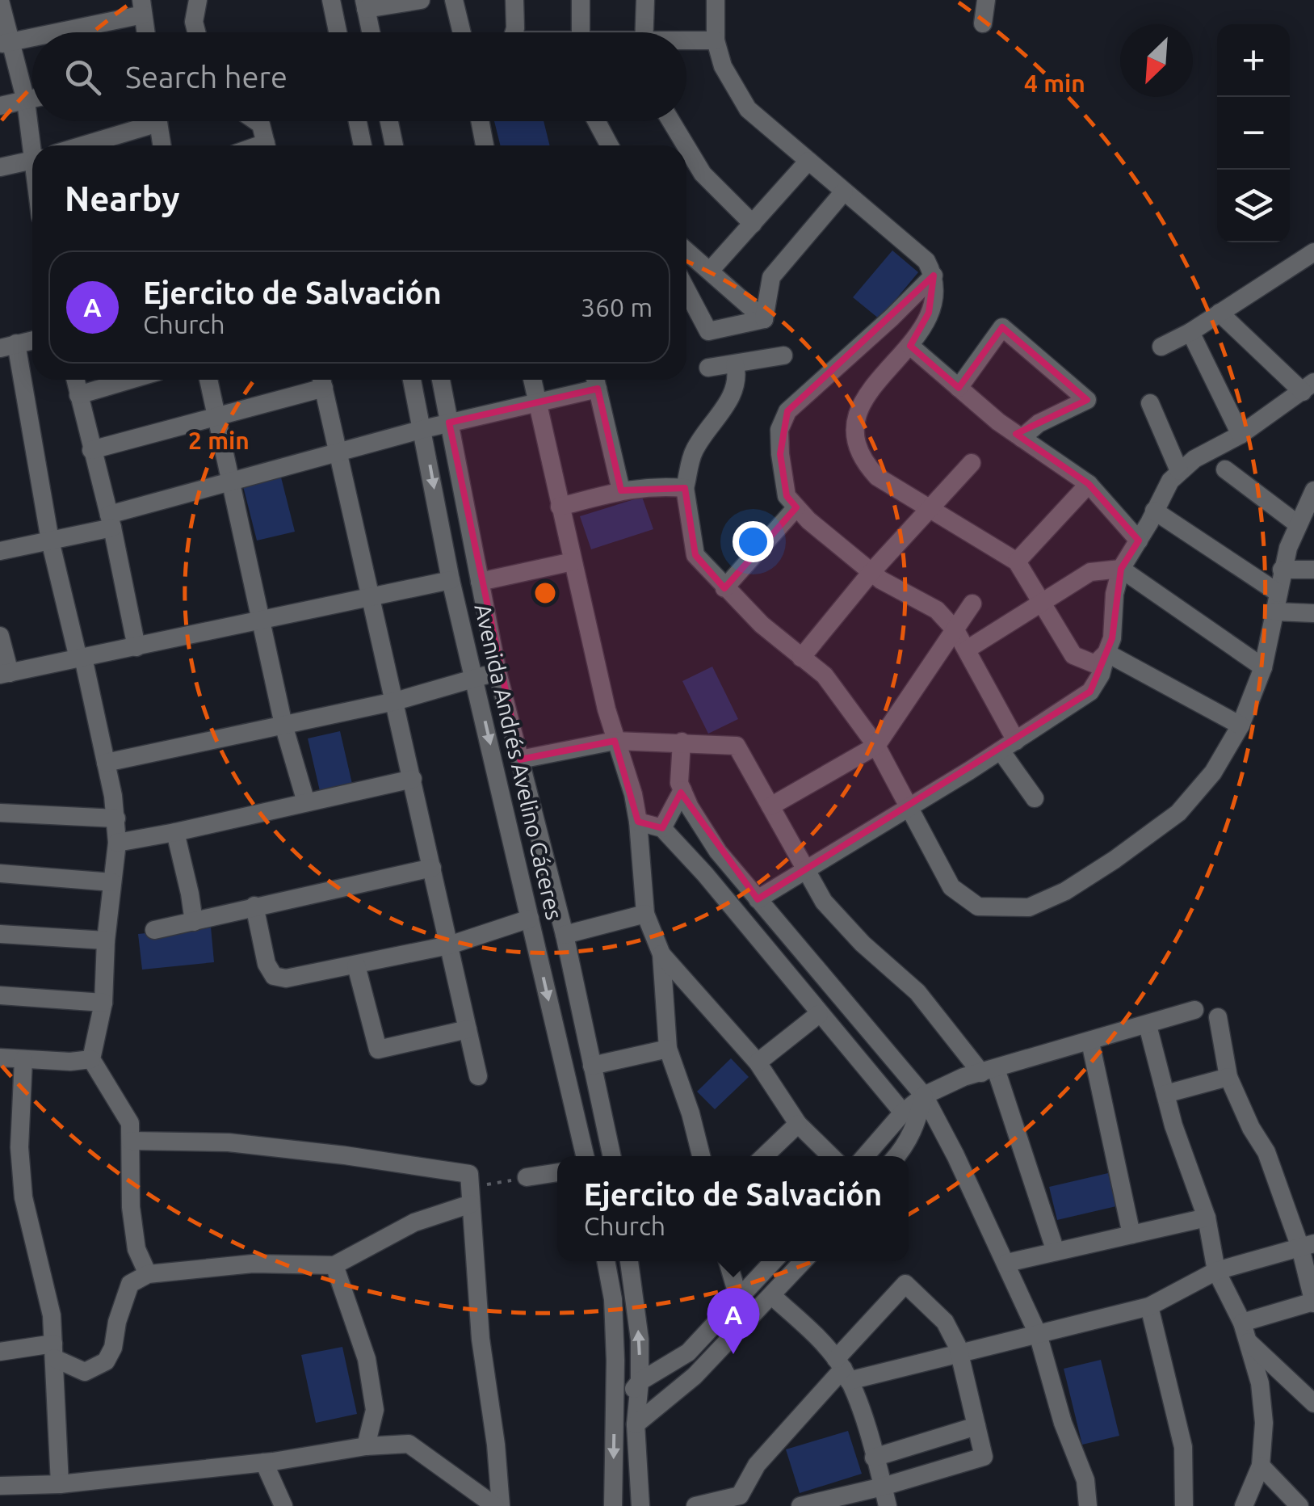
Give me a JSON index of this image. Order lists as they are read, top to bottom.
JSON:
{
  "streets": {
    "street": ["Avenida Andrés Avelino Cáceres"]
  },
  "north": "bottom left",
  "page": {
    "map_buttons": ["+", "−"],
    "search": "Search here",
    "heading": "Nearby",
    "list": [
      {
        "mark": "A",
        "name": "Ejercito de Salvación",
        "note": "Church",
        "value": "360 m"
      }
    ],
    "popup": ["Ejercito de Salvación", "Church"],
    "pins": "A"
  },
  "rings": ["4 min", "2 min"]
}
